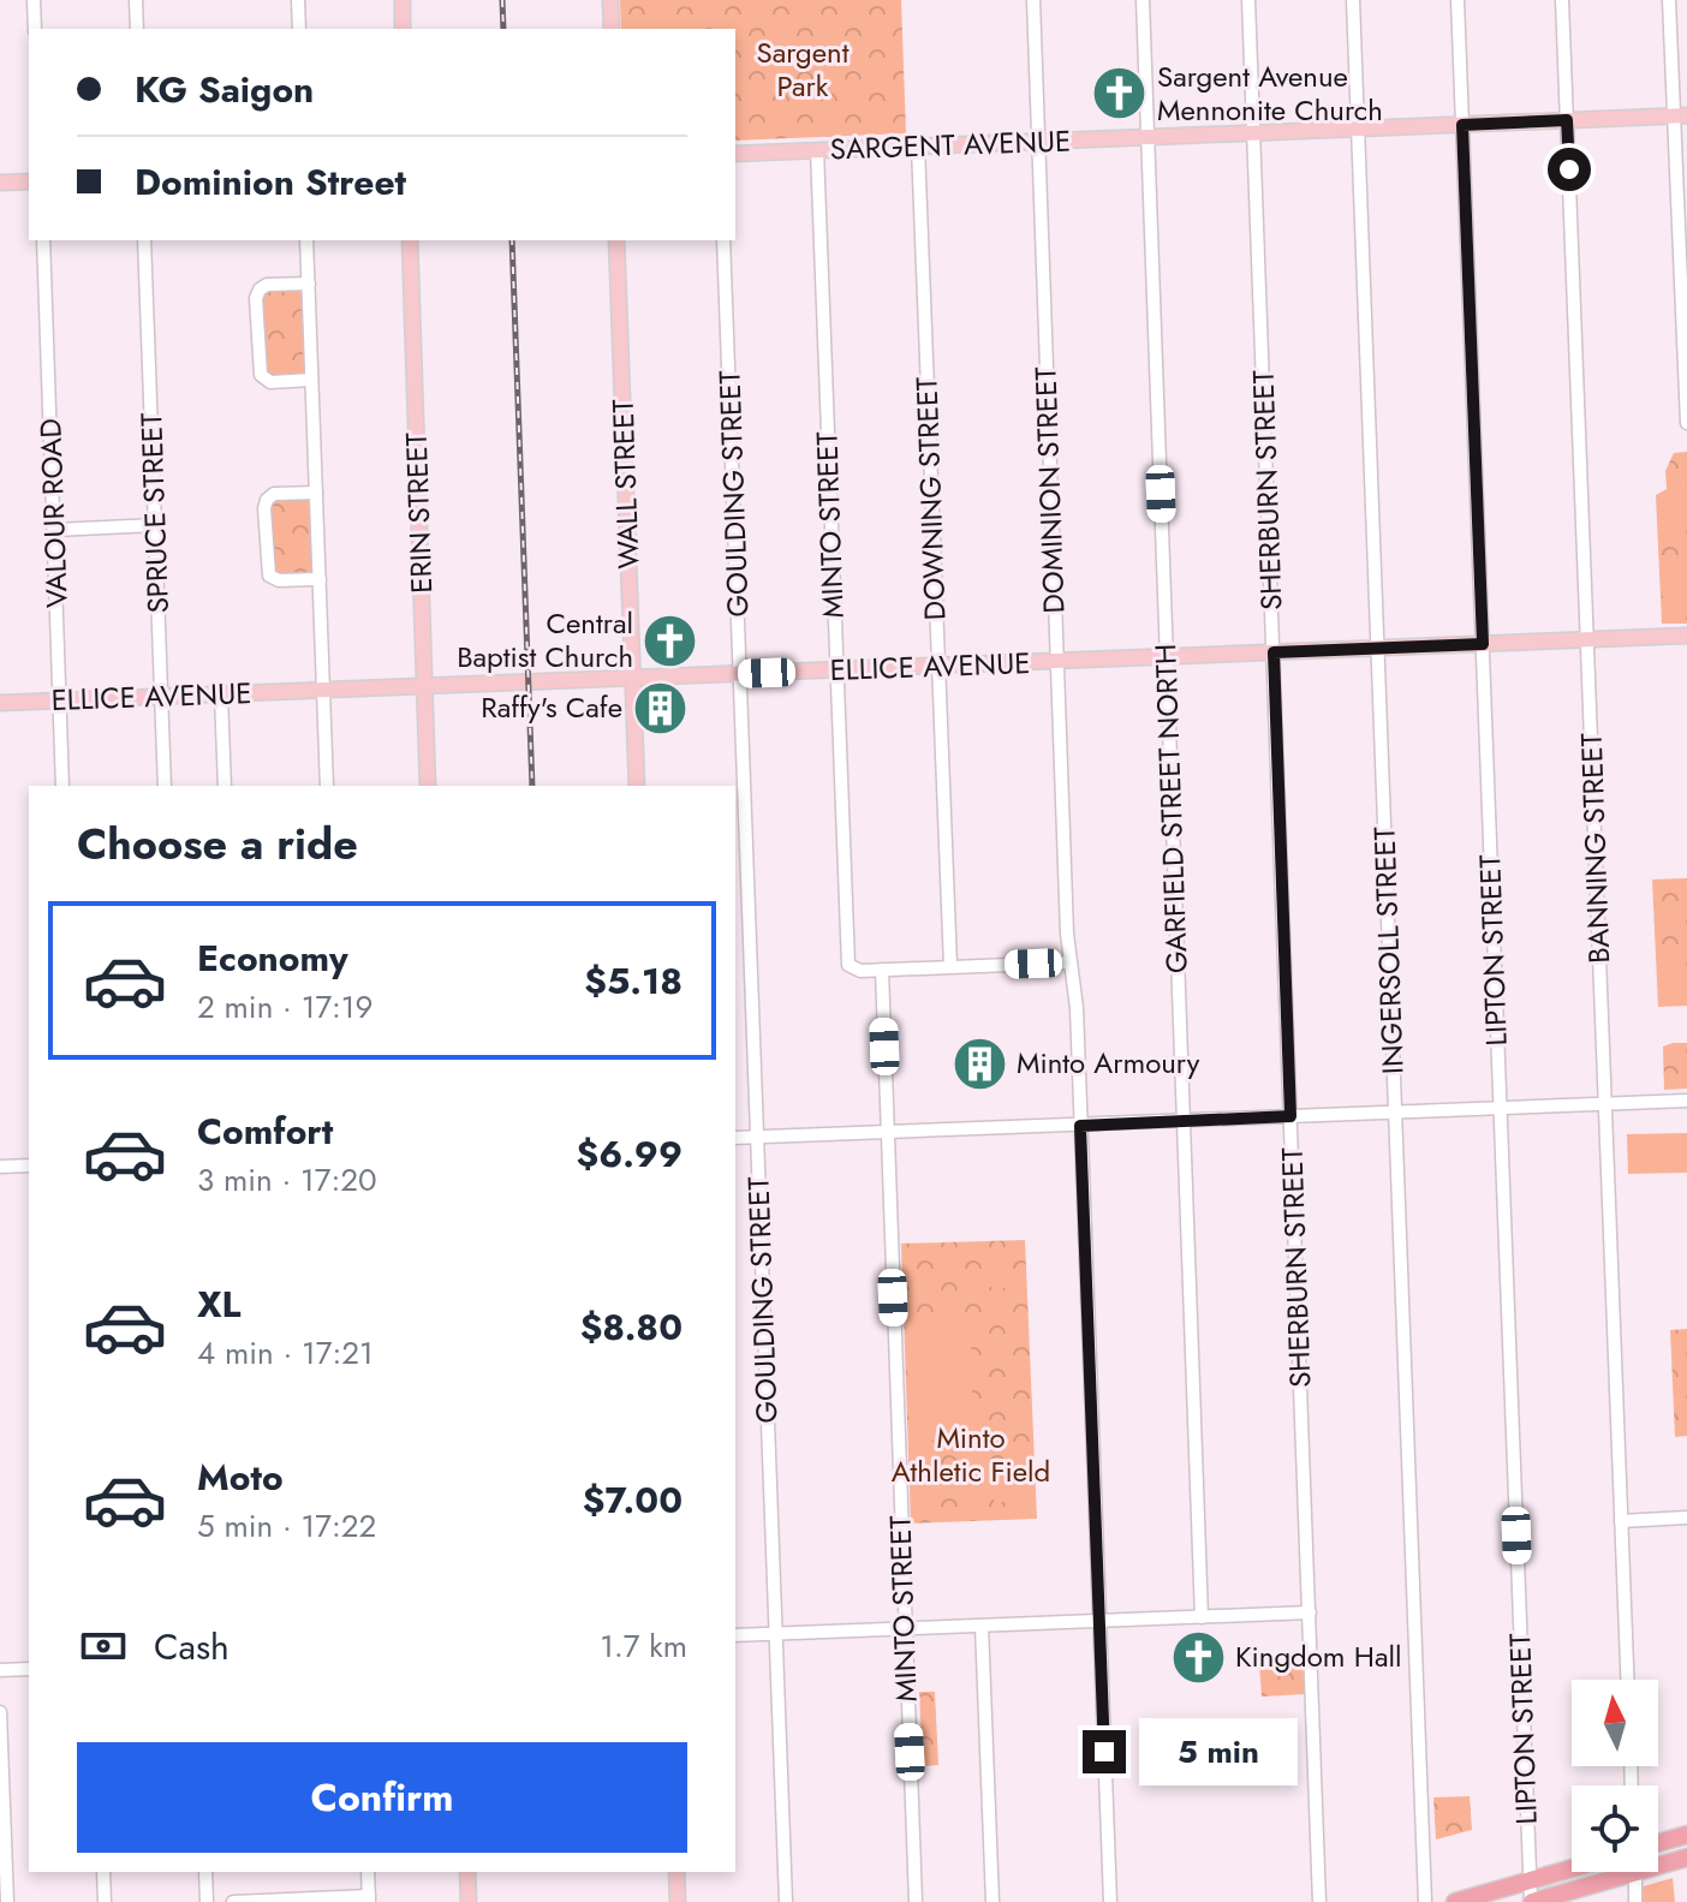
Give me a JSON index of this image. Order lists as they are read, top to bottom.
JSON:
{
  "streets": {
    "main road": [
      "SARGENT AVENUE",
      "WALL STREET",
      "ERIN STREET",
      "ELLICE AVENUE"
    ],
    "street": [
      "DOMINION STREET",
      "SHERBURN STREET",
      "GOULDING STREET",
      "DOWNING STREET",
      "VALOUR ROAD",
      "SPRUCE STREET",
      "MINTO STREET",
      "GARFIELD STREET NORTH",
      "BANNING STREET",
      "INGERSOLL STREET",
      "LIPTON STREET"
    ]
  },
  "crossings": [
    ["SARGENT AVENUE", "DOMINION STREET"],
    ["SARGENT AVENUE", "SHERBURN STREET"],
    ["SARGENT AVENUE", "DOWNING STREET"],
    ["SARGENT AVENUE", "MINTO STREET"],
    ["SARGENT AVENUE", "GARFIELD STREET NORTH"],
    ["SARGENT AVENUE", "BANNING STREET"],
    ["SARGENT AVENUE", "INGERSOLL STREET"],
    ["SARGENT AVENUE", "LIPTON STREET"],
    ["WALL STREET", "ELLICE AVENUE"],
    ["DOMINION STREET", "ELLICE AVENUE"],
    ["SHERBURN STREET", "ELLICE AVENUE"],
    ["GOULDING STREET", "ELLICE AVENUE"],
    ["DOWNING STREET", "ELLICE AVENUE"],
    ["VALOUR ROAD", "ELLICE AVENUE"],
    ["SPRUCE STREET", "ELLICE AVENUE"],
    ["ERIN STREET", "ELLICE AVENUE"],
    ["MINTO STREET", "ELLICE AVENUE"],
    ["ELLICE AVENUE", "GARFIELD STREET NORTH"],
    ["ELLICE AVENUE", "BANNING STREET"],
    ["ELLICE AVENUE", "INGERSOLL STREET"],
    ["ELLICE AVENUE", "LIPTON STREET"]
  ],
  "parks": ["Sargent Park", "Minto Athletic Field"],
  "places": {
    "church": ["Sargent Avenue Mennonite Church", "Central Baptist Church", "Kingdom Hall"],
    "building": ["Raffy's Cafe", "Minto Armoury"]
  },
  "north": "top",
  "page": {
    "banner": ["KG Saigon", "Dominion Street"],
    "heading": "Choose a ride",
    "list": [
      {
        "name": "Economy",
        "note": "2 min · 17:19",
        "value": "$5.18"
      },
      {
        "name": "Comfort",
        "note": "3 min · 17:20",
        "value": "$6.99"
      },
      {
        "name": "XL",
        "note": "4 min · 17:21",
        "value": "$8.80"
      },
      {
        "name": "Moto",
        "note": "5 min · 17:22",
        "value": "$7.00"
      }
    ],
    "pay": ["Cash", "1.7 km"],
    "bubble": "5 min",
    "buttons": "Confirm"
  }
}
